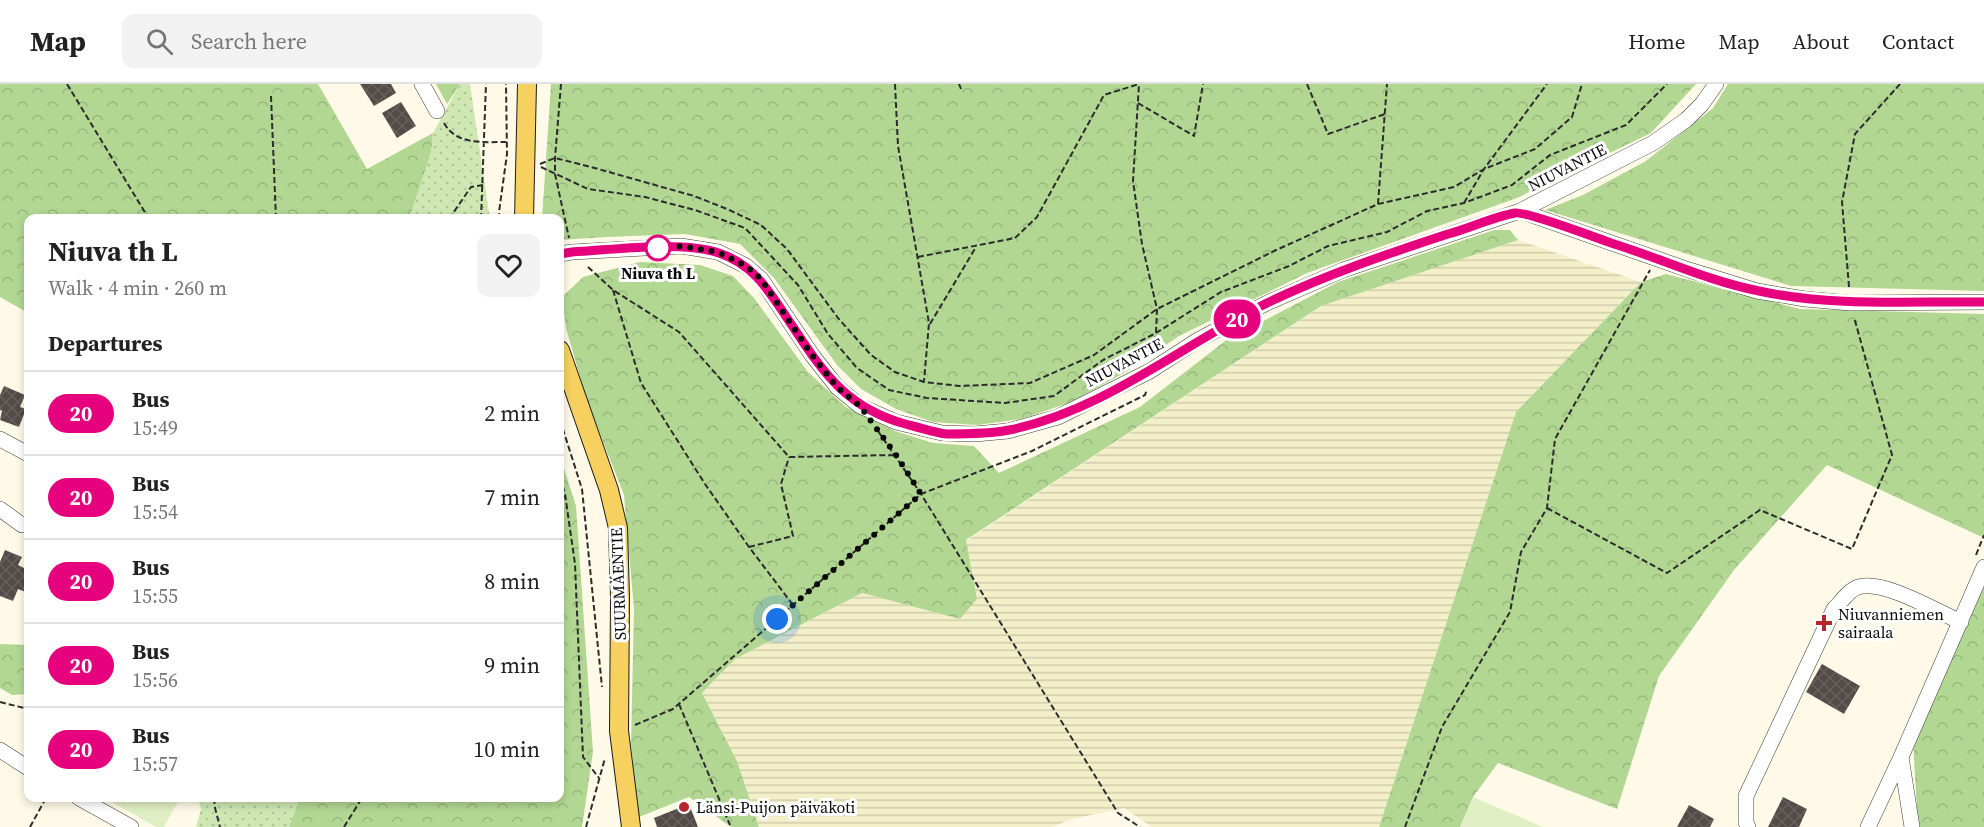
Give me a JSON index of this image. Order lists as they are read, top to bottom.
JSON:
{
  "streets": {
    "main road": ["SUURMÄENTIE"],
    "street": ["NIUVANTIE"]
  },
  "places": {
    "other": ["Niuva th L", "Länsi-Puijon päiväkoti"],
    "health": ["Niuvanniemen sairaala"]
  },
  "lines": ["bus line 20"],
  "page": {
    "header": "Map",
    "search": "Search here",
    "nav": [
      "Home",
      "Map",
      "About",
      "Contact"
    ],
    "on_map": "20",
    "heading": [
      ["Niuva th L", "Walk · 4 min · 260 m"],
      "Departures"
    ],
    "list": [
      {
        "mark": "20",
        "name": "Bus",
        "note": "15:49",
        "value": "2 min"
      },
      {
        "mark": "20",
        "name": "Bus",
        "note": "15:54",
        "value": "7 min"
      },
      {
        "mark": "20",
        "name": "Bus",
        "note": "15:55",
        "value": "8 min"
      },
      {
        "mark": "20",
        "name": "Bus",
        "note": "15:56",
        "value": "9 min"
      },
      {
        "mark": "20",
        "name": "Bus",
        "note": "15:57",
        "value": "10 min"
      }
    ]
  }
}
